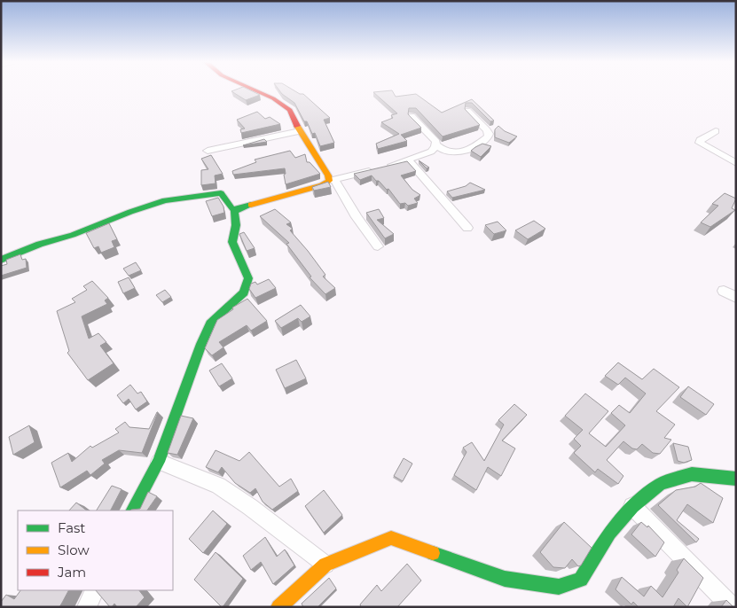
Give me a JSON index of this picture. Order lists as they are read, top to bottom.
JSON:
{
  "legend": ["Fast", "Slow", "Jam"]
}
